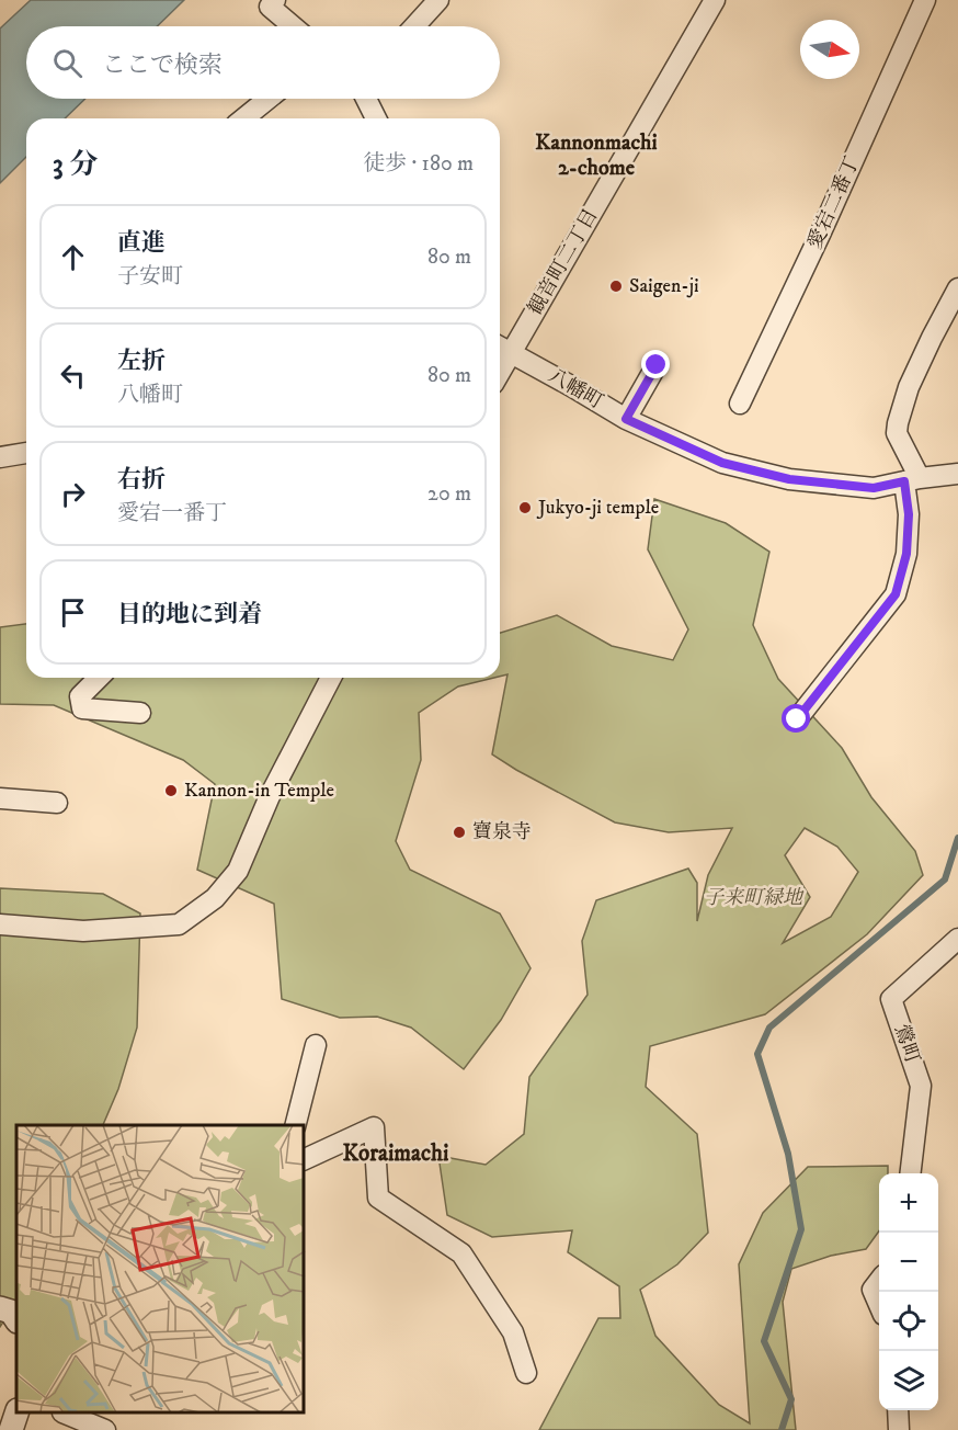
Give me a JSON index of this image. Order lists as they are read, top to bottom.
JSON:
{
  "streets": {
    "street": [
      "愛宕二番丁",
      "観音町二丁目",
      "八幡町",
      "鶯町"
    ]
  },
  "crossings": [
    ["観音町二丁目", "八幡町"]
  ],
  "districts": ["Kannonmachi 2-chome", "Koraimachi"],
  "parks": ["子来町緑地"],
  "places": [
    "Saigen-ji",
    "Jukyo-ji temple",
    "Kannon-in Temple",
    "寶泉寺"
  ],
  "north": "right",
  "page": {
    "search": "ここで検索",
    "heading": ["3 分", "徒歩 · 180 m"],
    "list": [
      ["直進", "子安町", "80 m"],
      ["左折", "八幡町", "80 m"],
      ["右折", "愛宕一番丁", "20 m"],
      "目的地に到着"
    ],
    "map_buttons": ["+", "−"]
  }
}
